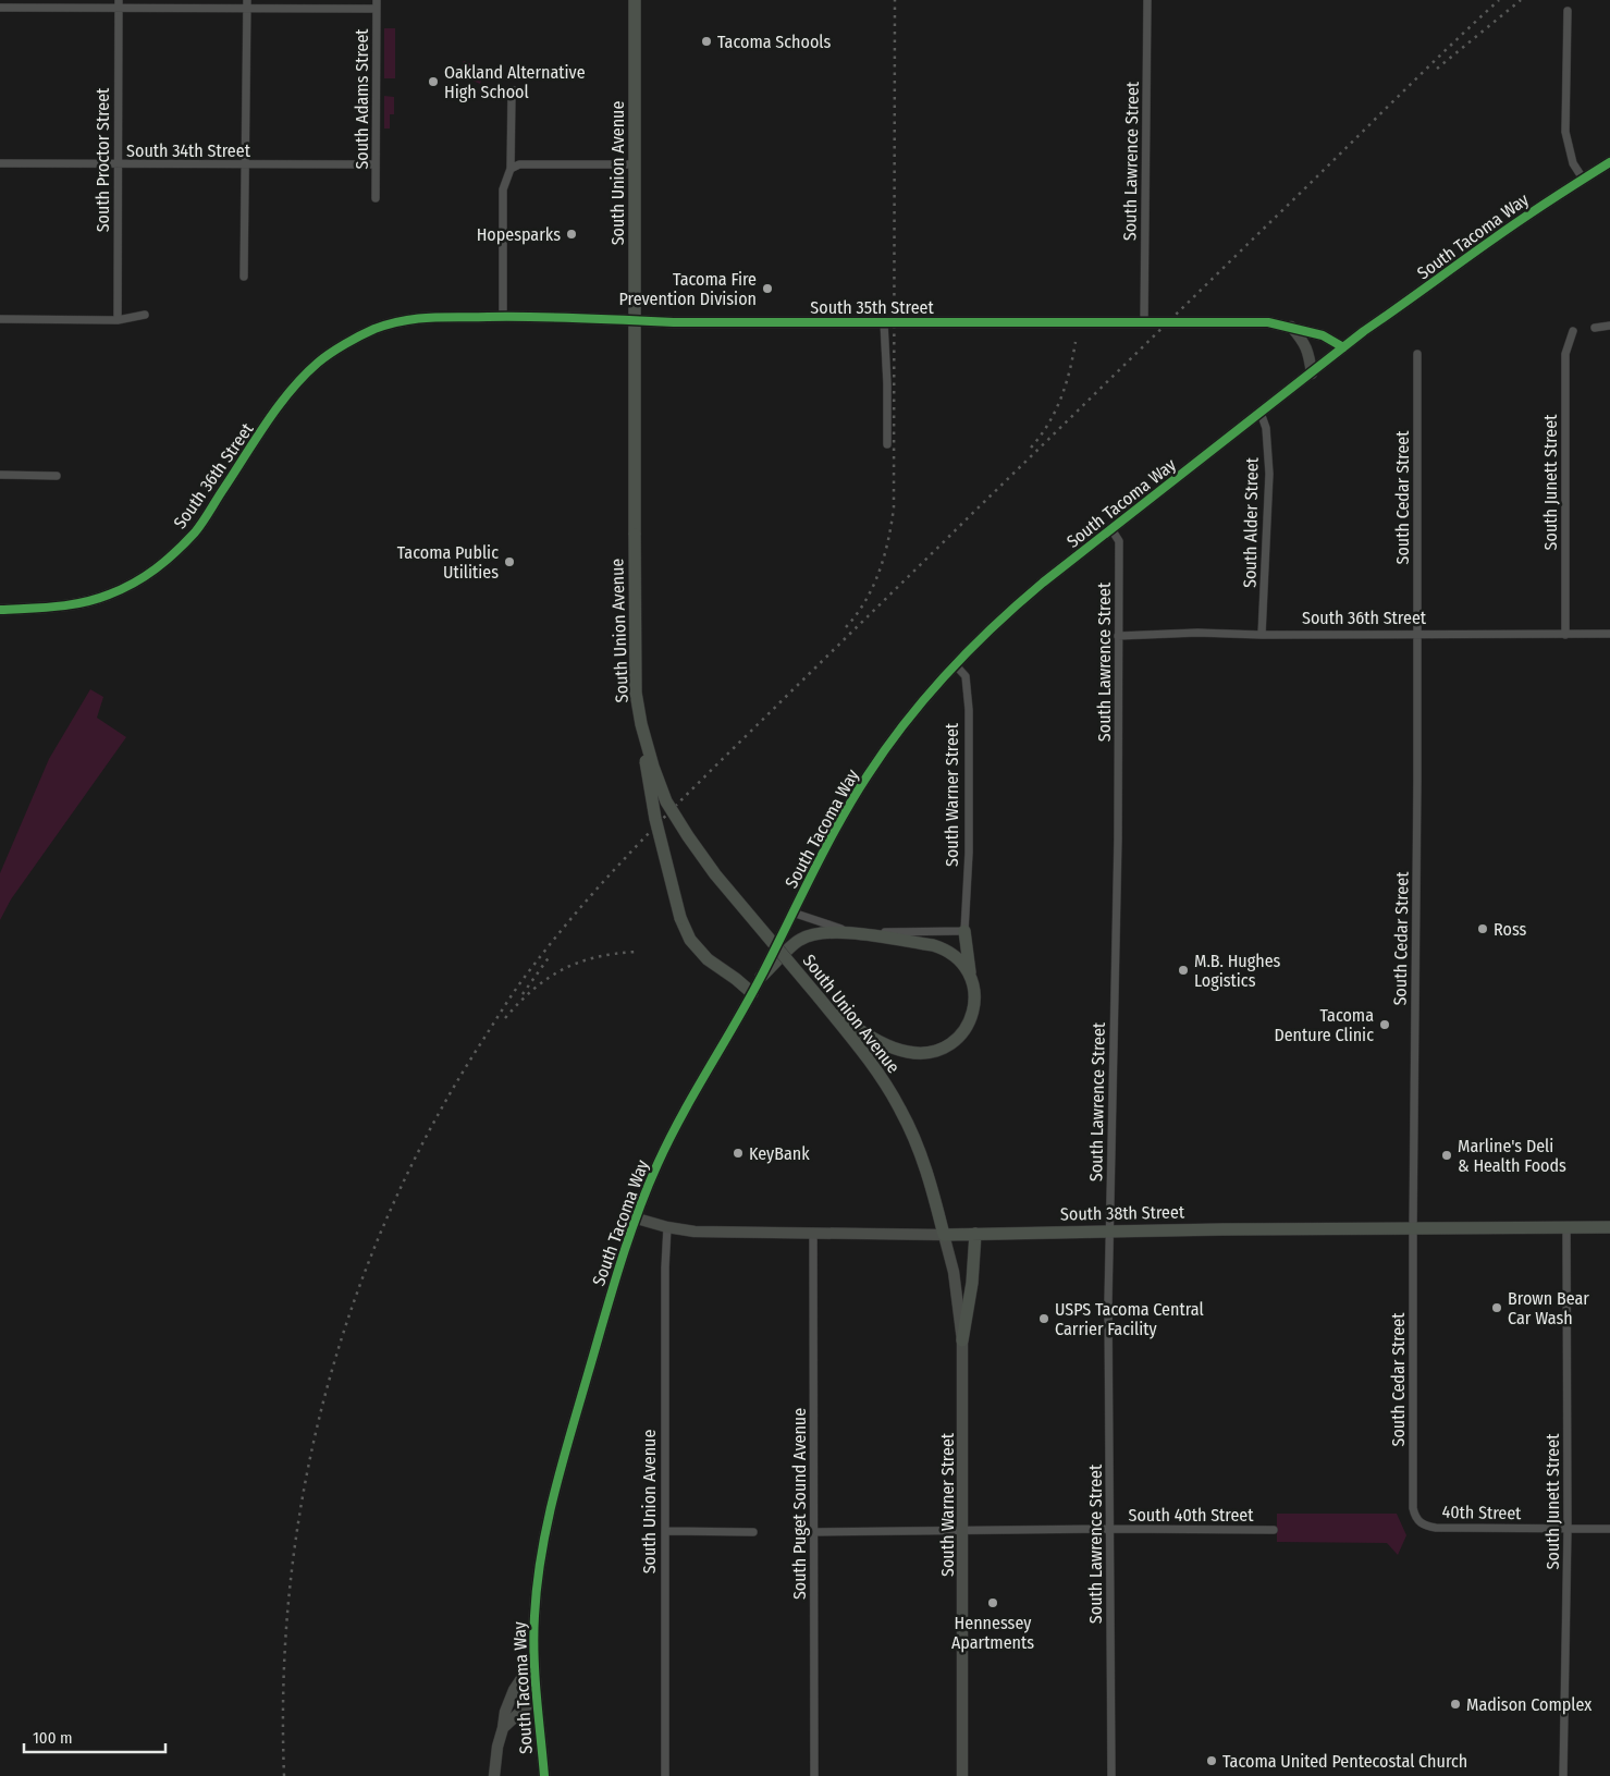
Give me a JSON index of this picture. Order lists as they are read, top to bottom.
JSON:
{
  "streets": {
    "main road": ["South Union Avenue", "South 38th Street"],
    "street": [
      "South Adams Street",
      "South 34th Street",
      "South Proctor Street",
      "South Lawrence Street",
      "South Tacoma Way",
      "South 35th Street",
      "South 36th Street",
      "South Junett Street",
      "South Cedar Street",
      "South Alder Street",
      "South Warner Street",
      "South Puget Sound Avenue",
      "40th Street",
      "South 40th Street"
    ]
  },
  "crossings": [
    ["South Adams Street", "South 34th Street"],
    ["South 34th Street", "South Proctor Street"],
    ["South Lawrence Street", "South Tacoma Way"],
    ["South Lawrence Street", "South 35th Street"],
    ["South Lawrence Street", "South 36th Street"],
    ["South Lawrence Street", "South 38th Street"],
    ["South Lawrence Street", "South 40th Street"],
    ["South Union Avenue", "South 35th Street"],
    ["South Union Avenue", "South Warner Street"],
    ["South Union Avenue", "South 38th Street"],
    ["South Tacoma Way", "South 35th Street"],
    ["South Tacoma Way", "South Alder Street"],
    ["South Tacoma Way", "South Warner Street"],
    ["South Tacoma Way", "South 38th Street"],
    ["South 35th Street", "South 36th Street"],
    ["South 36th Street", "South Junett Street"],
    ["South 36th Street", "South Cedar Street"],
    ["South 36th Street", "South Alder Street"],
    ["South Junett Street", "South 38th Street"],
    ["South Junett Street", "40th Street"],
    ["South Cedar Street", "South 38th Street"],
    ["South Cedar Street", "40th Street"],
    ["South Warner Street", "South 38th Street"],
    ["South Warner Street", "South 40th Street"],
    ["South 38th Street", "South Puget Sound Avenue"],
    ["South Puget Sound Avenue", "South 40th Street"]
  ],
  "places": [
    "Tacoma Schools",
    "Oakland Alternative High School",
    "Hopesparks",
    "Tacoma Fire Prevention Division",
    "Tacoma Public Utilities",
    "Ross",
    "M.B. Hughes Logistics",
    "Tacoma Denture Clinic",
    "KeyBank",
    "Marline's Deli & Health Foods",
    "Brown Bear Car Wash",
    "USPS Tacoma Central Carrier Facility",
    "Hennessey Apartments",
    "Madison Complex",
    "Tacoma United Pentecostal Church"
  ],
  "scale_bar": "100 m"
}
